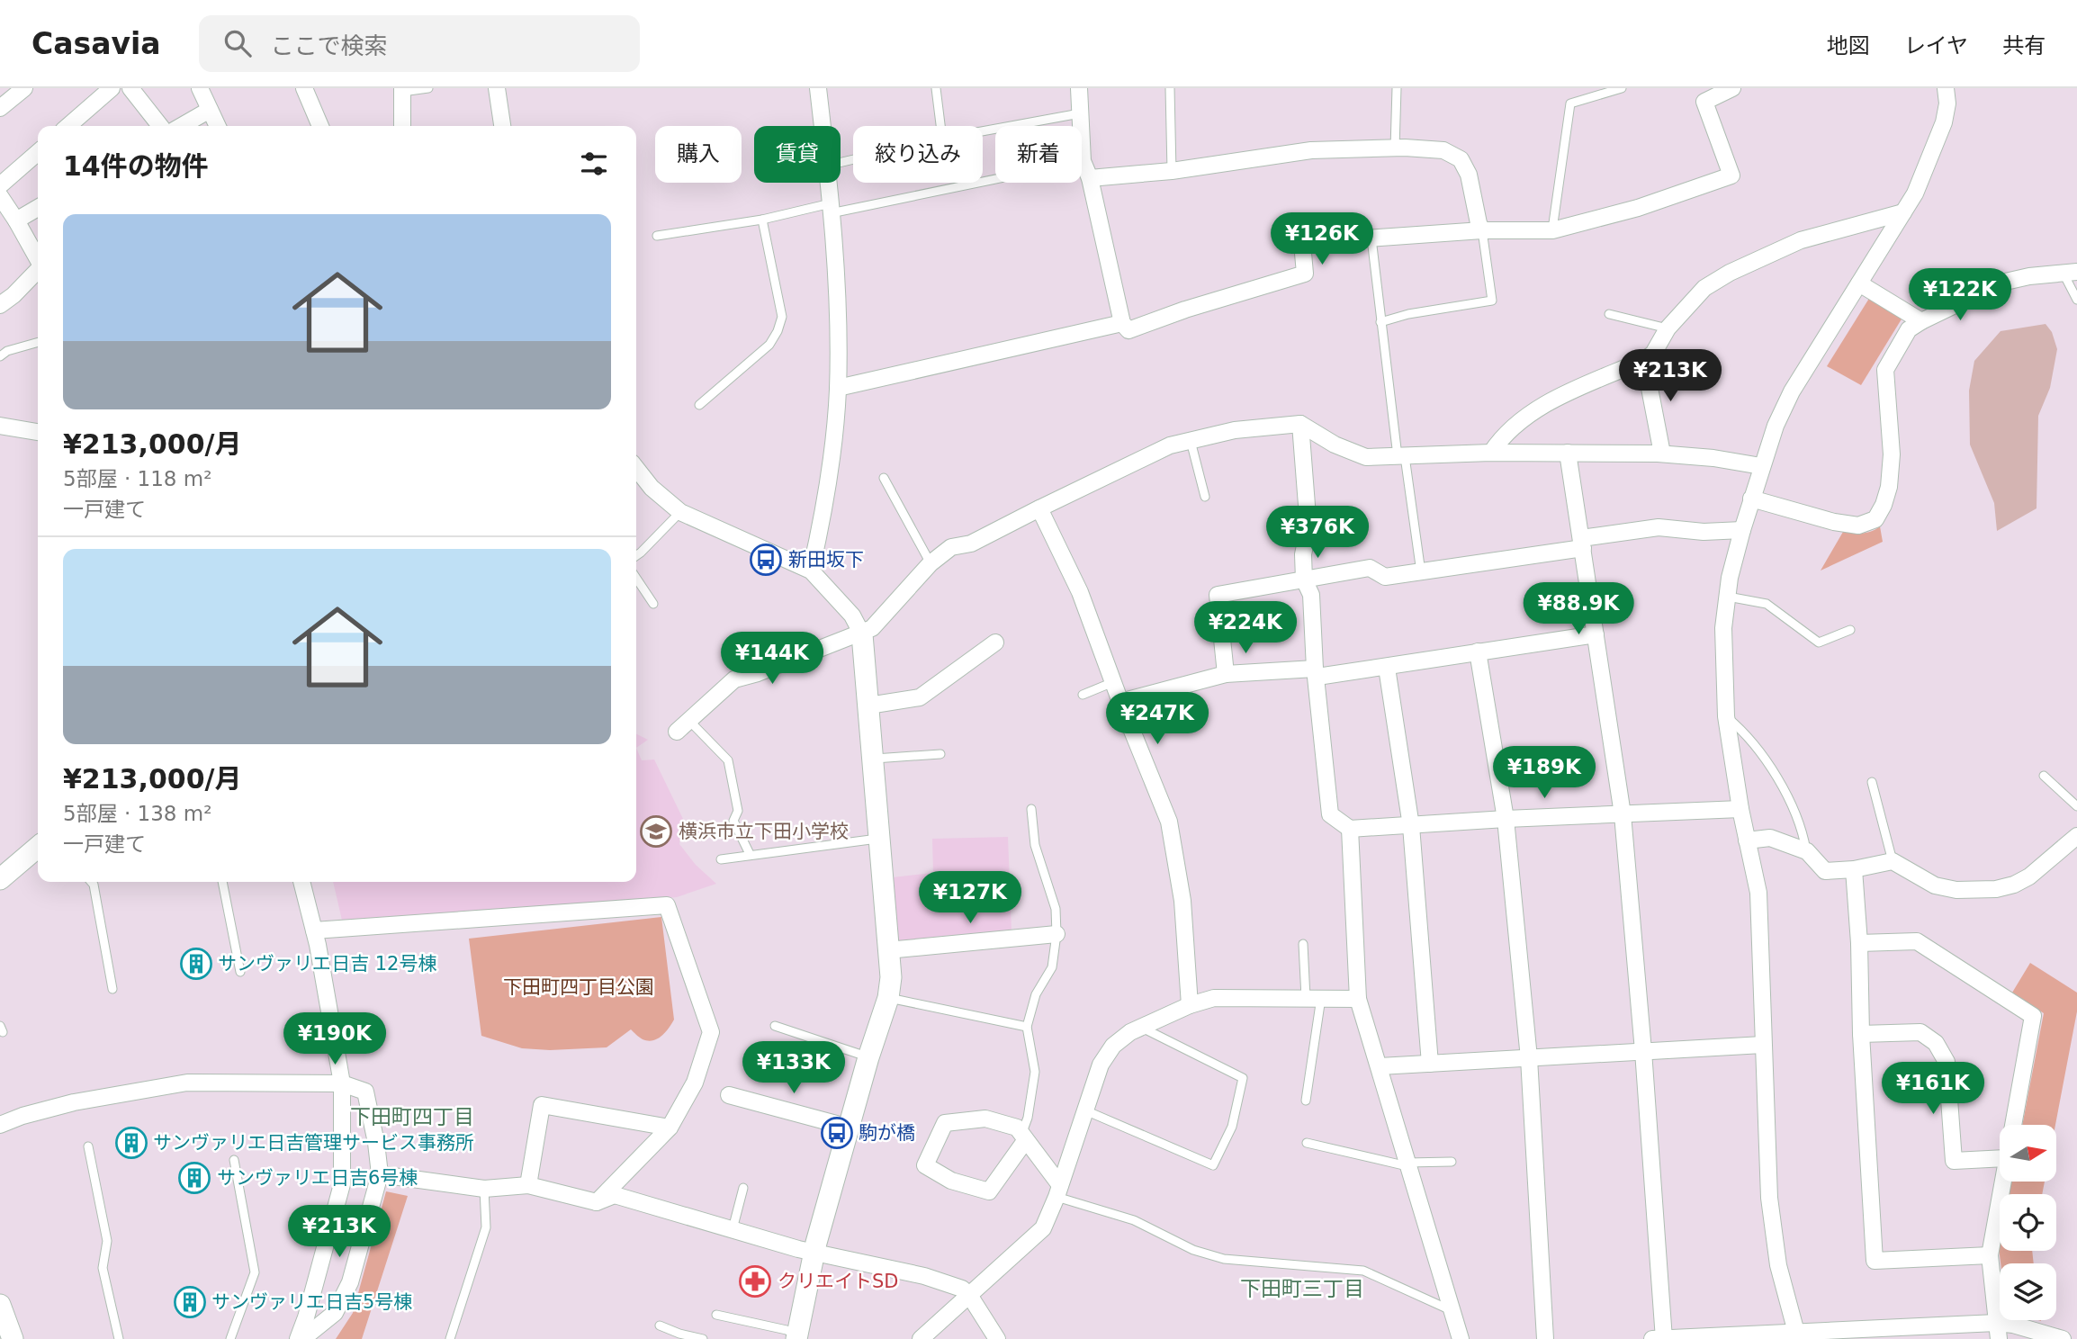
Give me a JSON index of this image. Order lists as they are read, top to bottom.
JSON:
{
  "districts": ["下田町四丁目", "下田町三丁目"],
  "parks": ["下田町四丁目公園"],
  "places": {
    "bus stop": ["新田坂下", "駒が橋"],
    "school or university": ["横浜市立下田小学校"],
    "building": [
      "サンヴァリエ日吉 12号棟",
      "サンヴァリエ日吉管理サービス事務所",
      "サンヴァリエ日吉6号棟",
      "サンヴァリエ日吉5号棟"
    ],
    "pharmacy": ["クリエイトSD"]
  },
  "north": "right",
  "page": {
    "header": "Casavia",
    "search": "ここで検索",
    "nav": ["地図", "レイヤ", "共有"],
    "chip": [
      "購入",
      "賃貸",
      "絞り込み",
      "新着"
    ],
    "heading": "14件の物件",
    "list": [
      {
        "name": "¥213,000/月",
        "note": "5部屋 · 118 m² · 一戸建て"
      },
      {
        "name": "¥213,000/月",
        "note": "5部屋 · 138 m² · 一戸建て"
      }
    ],
    "price": [
      "¥126K",
      "¥122K",
      "¥213K",
      "¥376K",
      "¥88.9K",
      "¥224K",
      "¥144K",
      "¥247K",
      "¥189K",
      "¥127K",
      "¥190K",
      "¥133K",
      "¥161K",
      "¥213K"
    ]
  }
}
